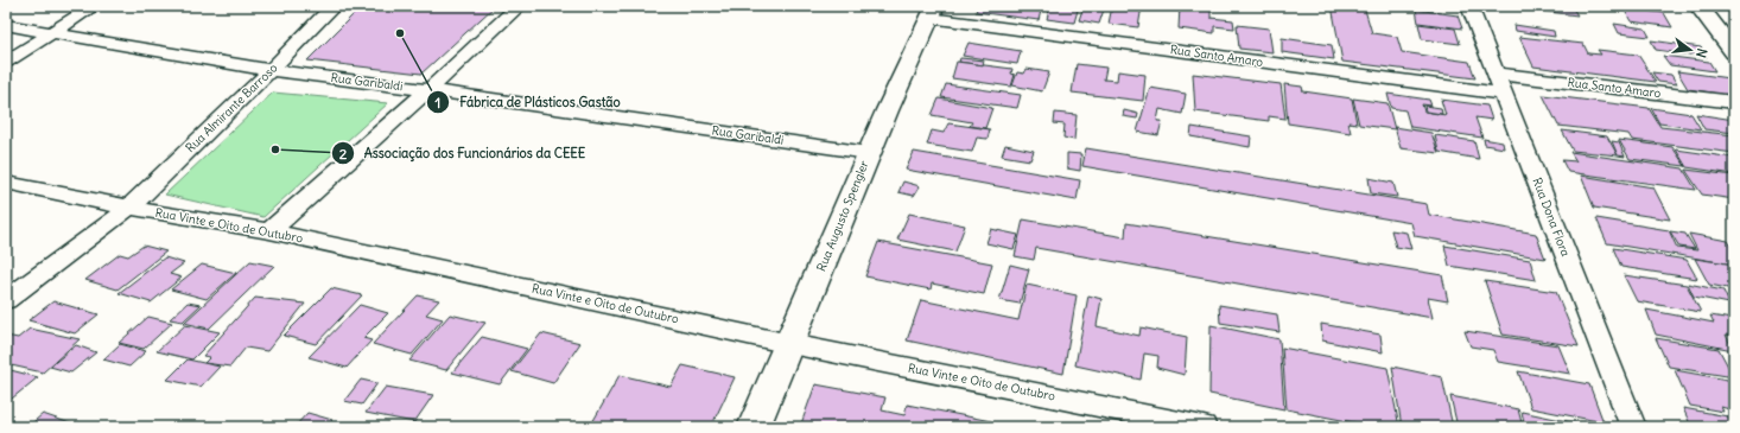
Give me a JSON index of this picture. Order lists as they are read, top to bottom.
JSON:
{
  "streets": {
    "street": [
      "Rua Santo Amaro",
      "Rua Garibaldi",
      "Rua Almirante Barroso",
      "Rua Augusto Spengler",
      "Rua Dona Flora",
      "Rua Vinte e Oito de Outubro"
    ]
  },
  "crossings": [
    ["Rua Santo Amaro", "Rua Augusto Spengler"],
    ["Rua Santo Amaro", "Rua Dona Flora"],
    ["Rua Garibaldi", "Rua Almirante Barroso"],
    ["Rua Garibaldi", "Rua Augusto Spengler"],
    ["Rua Almirante Barroso", "Rua Vinte e Oito de Outubro"],
    ["Rua Augusto Spengler", "Rua Vinte e Oito de Outubro"]
  ],
  "places": ["Fábrica de Plásticos Gastão", "Associação dos Funcionários da CEEE"],
  "north": "right"
}
